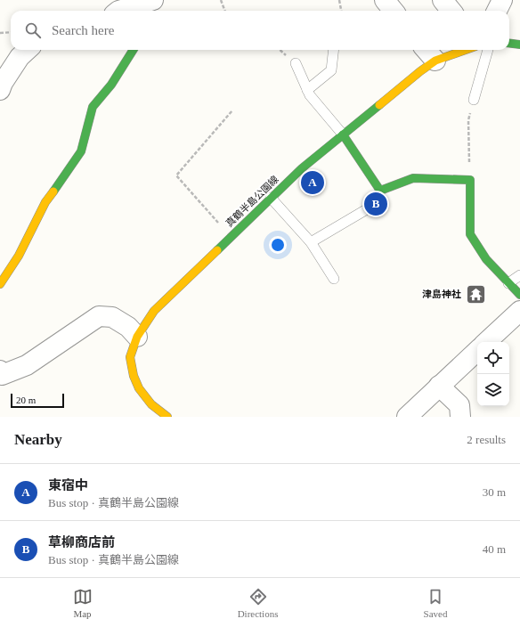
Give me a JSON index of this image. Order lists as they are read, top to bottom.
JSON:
{
  "streets": {
    "street": ["真鶴半島公園線"]
  },
  "places": {
    "temple": ["津島神社"]
  },
  "scale_bar": "20 m",
  "page": {
    "search": "Search here",
    "pins": ["A", "B"],
    "scale": "20 m",
    "heading": ["Nearby", "2 results"],
    "list": [
      {
        "mark": "A",
        "name": "東宿中",
        "note": "Bus stop · 真鶴半島公園線",
        "value": "30 m"
      },
      {
        "mark": "B",
        "name": "草柳商店前",
        "note": "Bus stop · 真鶴半島公園線",
        "value": "40 m"
      }
    ],
    "nav": ["Map", "Directions", "Saved"]
  }
}
